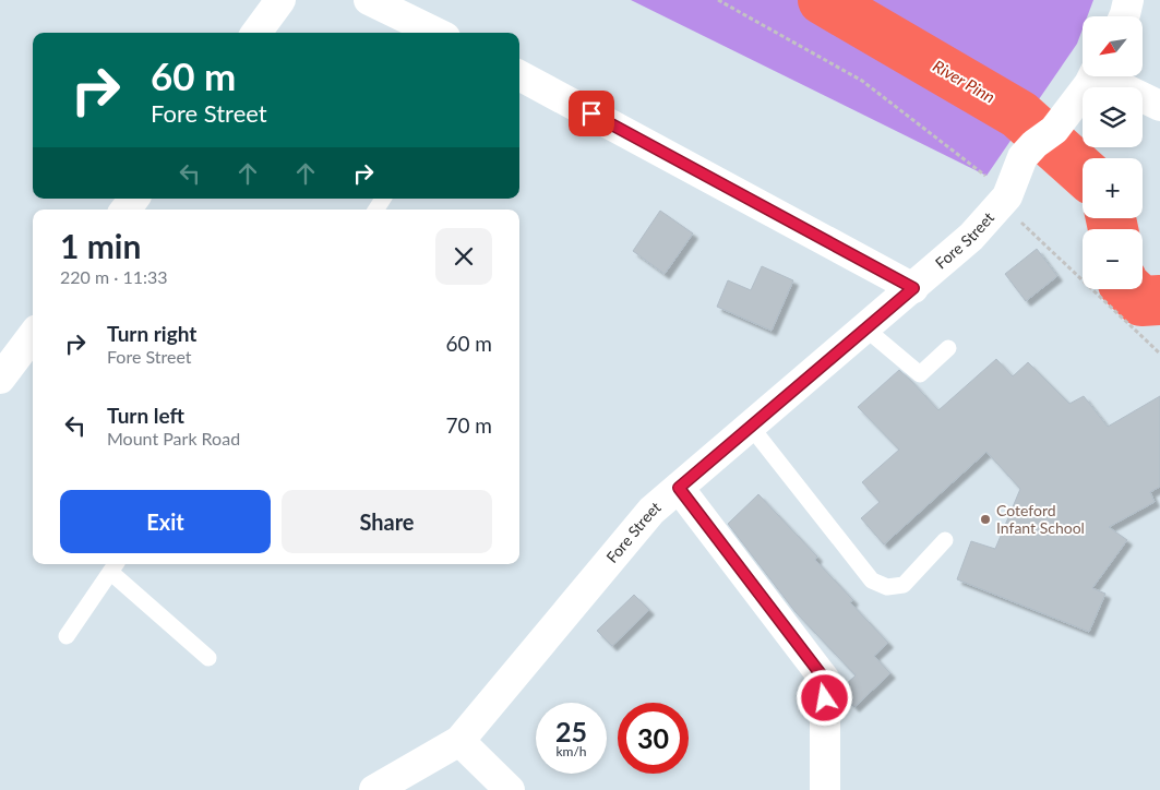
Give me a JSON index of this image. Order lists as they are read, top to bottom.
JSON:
{
  "streets": {
    "street": ["Fore Street"]
  },
  "water": ["River Pinn"],
  "places": ["Coteford Infant School"],
  "north": "bottom left",
  "page": {
    "map_buttons": ["+", "−"],
    "turn": ["60 m", "Fore Street"],
    "heading": ["1 min", "220 m · 11:33"],
    "list": [
      {
        "name": "Turn right",
        "note": "Fore Street",
        "value": "60 m"
      },
      {
        "name": "Turn left",
        "note": "Mount Park Road",
        "value": "70 m"
      }
    ],
    "buttons": ["Exit", "Share"],
    "speed": "25 km/h",
    "limit": "30"
  }
}
